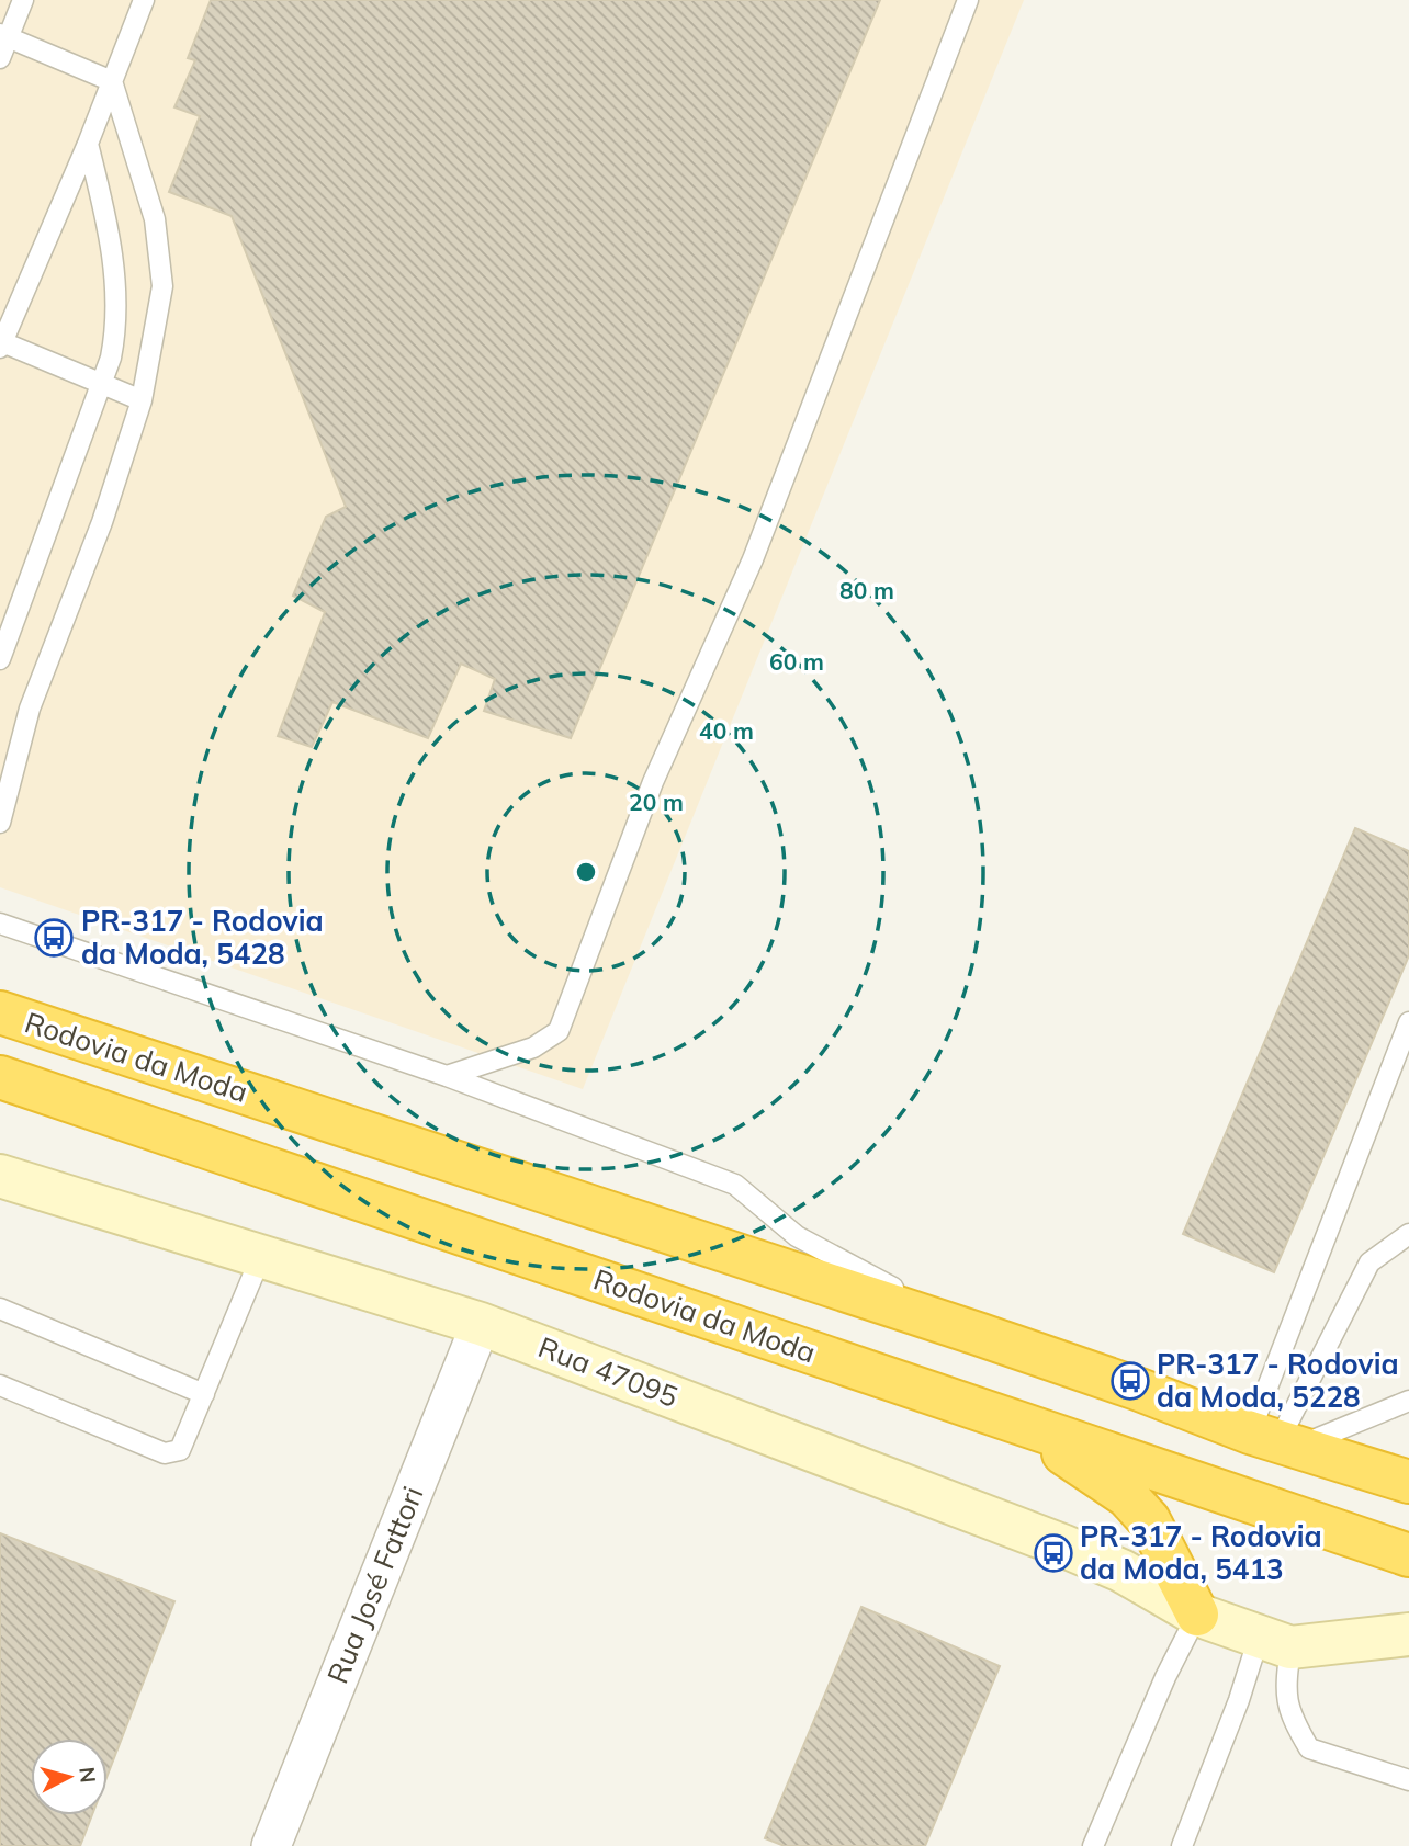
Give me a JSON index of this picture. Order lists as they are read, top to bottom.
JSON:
{
  "streets": {
    "highway": ["Rodovia da Moda"],
    "street": ["Rua 47095", "Rua José Fattori"]
  },
  "crossings": [
    ["Rua 47095", "Rua José Fattori"]
  ],
  "places": {
    "bus stop": ["PR-317 - Rodovia da Moda, 5428", "PR-317 - Rodovia da Moda, 5228", "PR-317 - Rodovia da Moda, 5413"]
  },
  "north": "right",
  "rings": [
    "80 m",
    "60 m",
    "40 m",
    "20 m"
  ]
}
